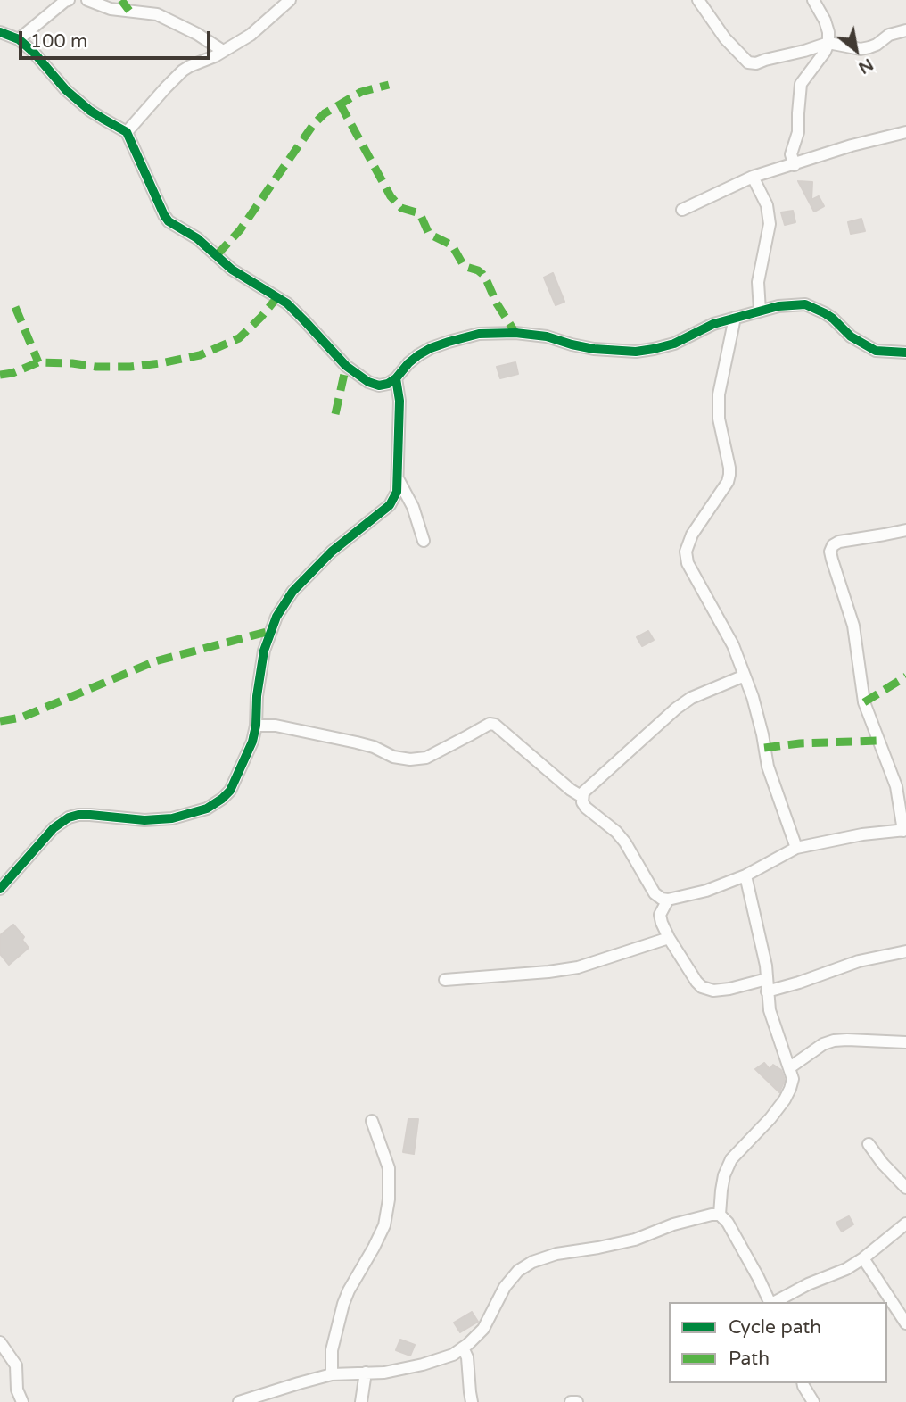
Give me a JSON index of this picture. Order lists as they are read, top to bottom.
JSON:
{
  "legend": ["Cycle path", "Path"],
  "scale_bar": "100 m",
  "north": "bottom right"
}
